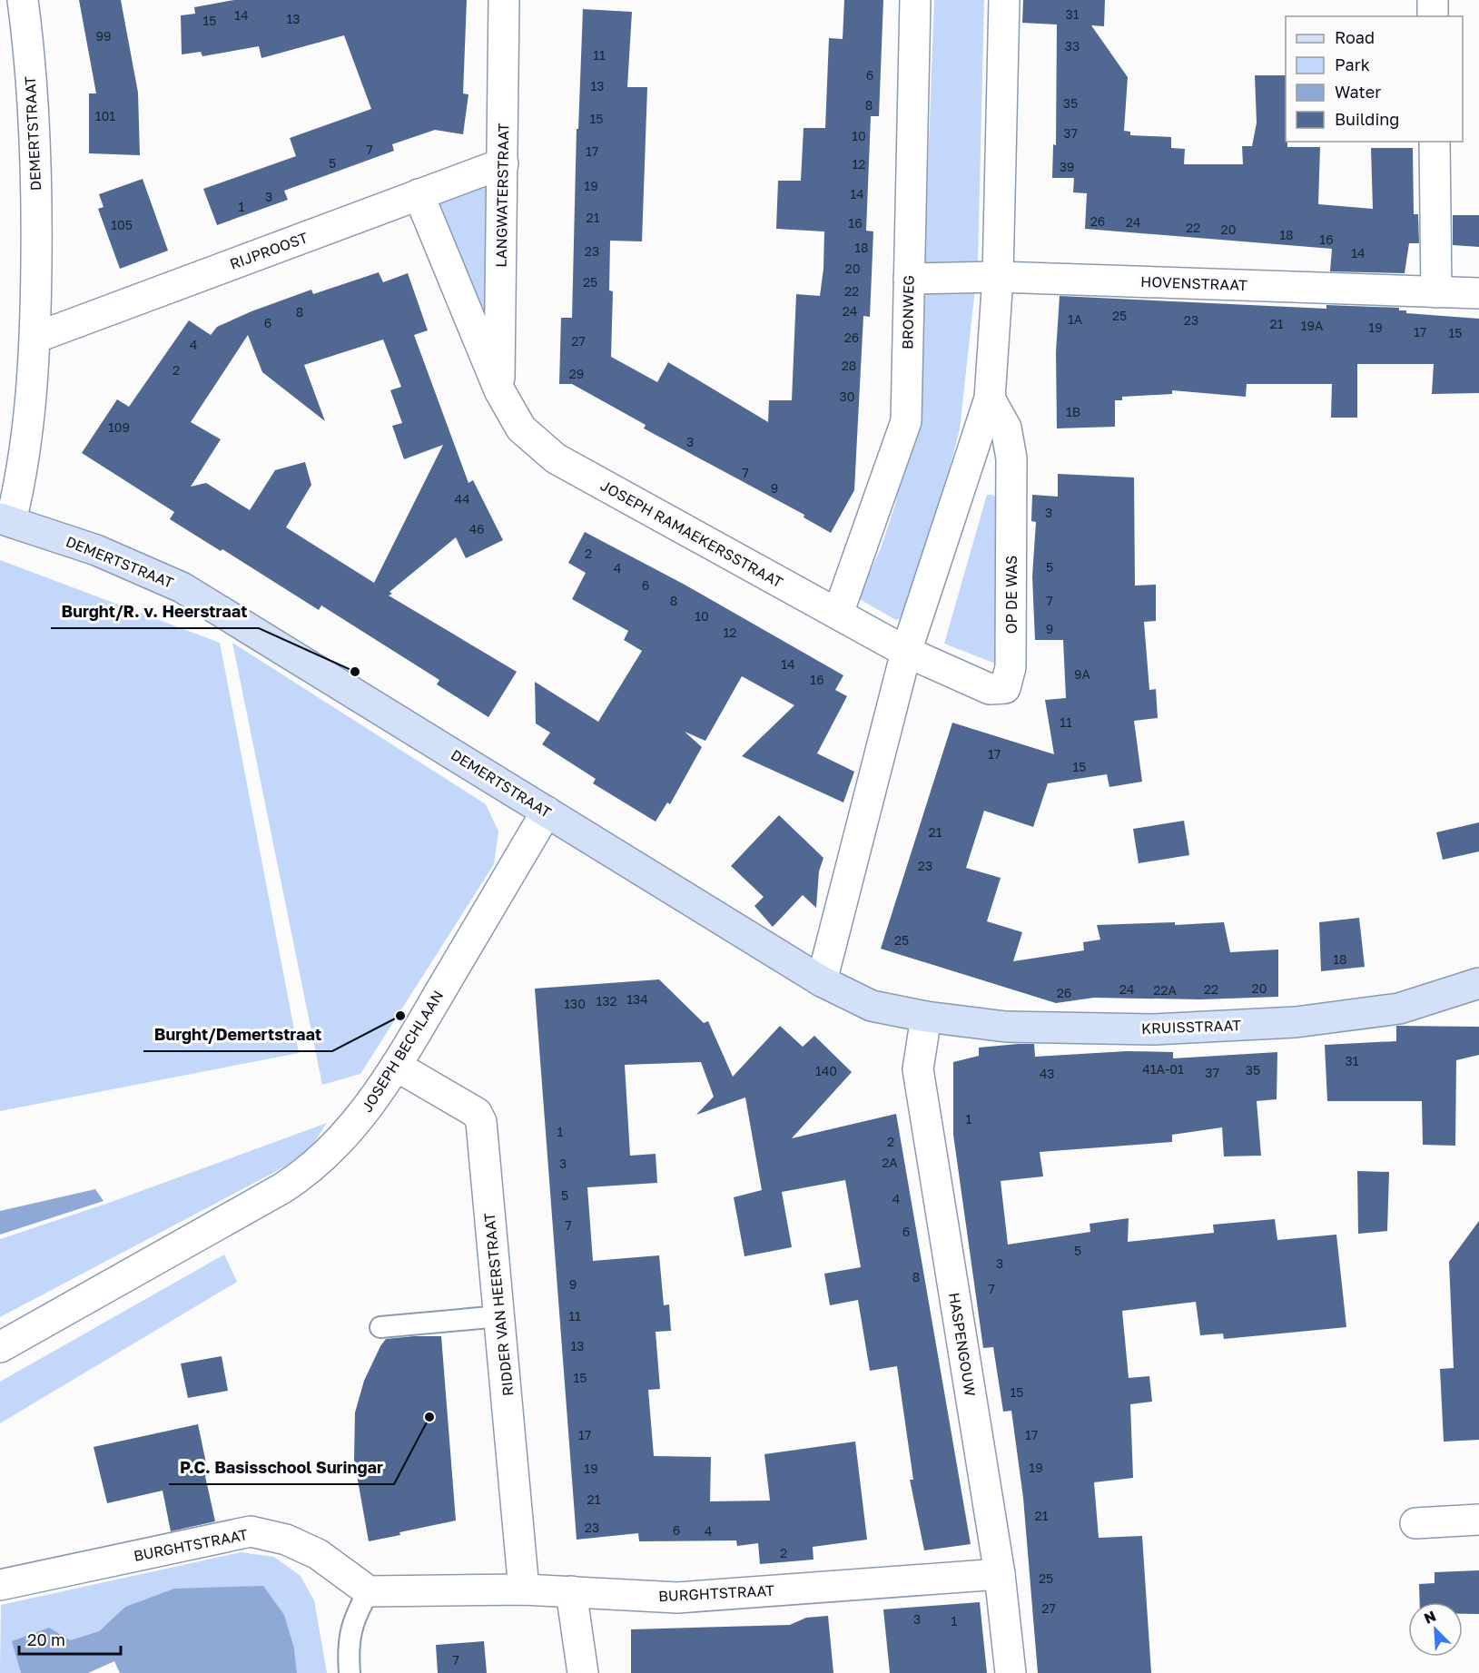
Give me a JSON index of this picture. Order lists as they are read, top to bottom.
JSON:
{
  "streets": {
    "street": [
      "DEMERTSTRAAT",
      "LANGWATERSTRAAT",
      "RIJPROOST",
      "HOVENSTRAAT",
      "BRONWEG",
      "JOSEPH RAMAEKERSSTRAAT",
      "OP DE WAS",
      "KRUISSTRAAT",
      "JOSEPH BECHLAAN",
      "RIDDER VAN HEERSTRAAT",
      "HASPENGOUW",
      "BURGHTSTRAAT"
    ]
  },
  "crossings": [
    ["DEMERTSTRAAT", "RIJPROOST"],
    ["DEMERTSTRAAT", "KRUISSTRAAT"],
    ["DEMERTSTRAAT", "JOSEPH BECHLAAN"],
    ["DEMERTSTRAAT", "HASPENGOUW"],
    ["LANGWATERSTRAAT", "RIJPROOST"],
    ["LANGWATERSTRAAT", "JOSEPH RAMAEKERSSTRAAT"],
    ["RIJPROOST", "JOSEPH RAMAEKERSSTRAAT"],
    ["HOVENSTRAAT", "BRONWEG"],
    ["BRONWEG", "JOSEPH RAMAEKERSSTRAAT"],
    ["JOSEPH RAMAEKERSSTRAAT", "OP DE WAS"],
    ["KRUISSTRAAT", "HASPENGOUW"],
    ["JOSEPH BECHLAAN", "RIDDER VAN HEERSTRAAT"],
    ["RIDDER VAN HEERSTRAAT", "BURGHTSTRAAT"],
    ["HASPENGOUW", "BURGHTSTRAAT"]
  ],
  "places": ["Burght/R. v. Heerstraat", "Burght/Demertstraat", "P.C. Basisschool Suringar"],
  "house_numbers": [
    "31",
    "14",
    "13",
    "15",
    "99",
    "33",
    "11",
    "6",
    "13",
    "35",
    "8",
    "101",
    "15",
    "37",
    "10",
    "7",
    "17",
    "5",
    "12",
    "39",
    "19",
    "14",
    "3",
    "1",
    "21",
    "26",
    "24",
    "16",
    "105",
    "22",
    "20",
    "18",
    "16",
    "18",
    "23",
    "14",
    "20",
    "25",
    "22",
    "24",
    "8",
    "25",
    "1A",
    "23",
    "6",
    "21",
    "19A",
    "19",
    "17",
    "15",
    "26",
    "27",
    "4",
    "28",
    "2",
    "29",
    "30",
    "1B",
    "109",
    "3",
    "7",
    "9",
    "44",
    "3",
    "46",
    "2",
    "5",
    "4",
    "6",
    "8",
    "7",
    "10",
    "9",
    "12",
    "14",
    "9A",
    "16",
    "11",
    "17",
    "15",
    "21",
    "23",
    "25",
    "18",
    "20",
    "24",
    "22",
    "22A",
    "26",
    "134",
    "132",
    "130",
    "31",
    "41A-01",
    "35",
    "140",
    "37",
    "43",
    "1",
    "1",
    "2",
    "2A",
    "3",
    "5",
    "4",
    "7",
    "6",
    "5",
    "3",
    "8",
    "9",
    "7",
    "11",
    "13",
    "15",
    "15",
    "17",
    "17",
    "19",
    "19",
    "21",
    "21",
    "23",
    "6",
    "4",
    "2",
    "25",
    "27",
    "3",
    "1",
    "7"
  ],
  "legend": [
    "Road",
    "Park",
    "Water",
    "Building"
  ],
  "scale_bar": "20 m",
  "north": "top left"
}
